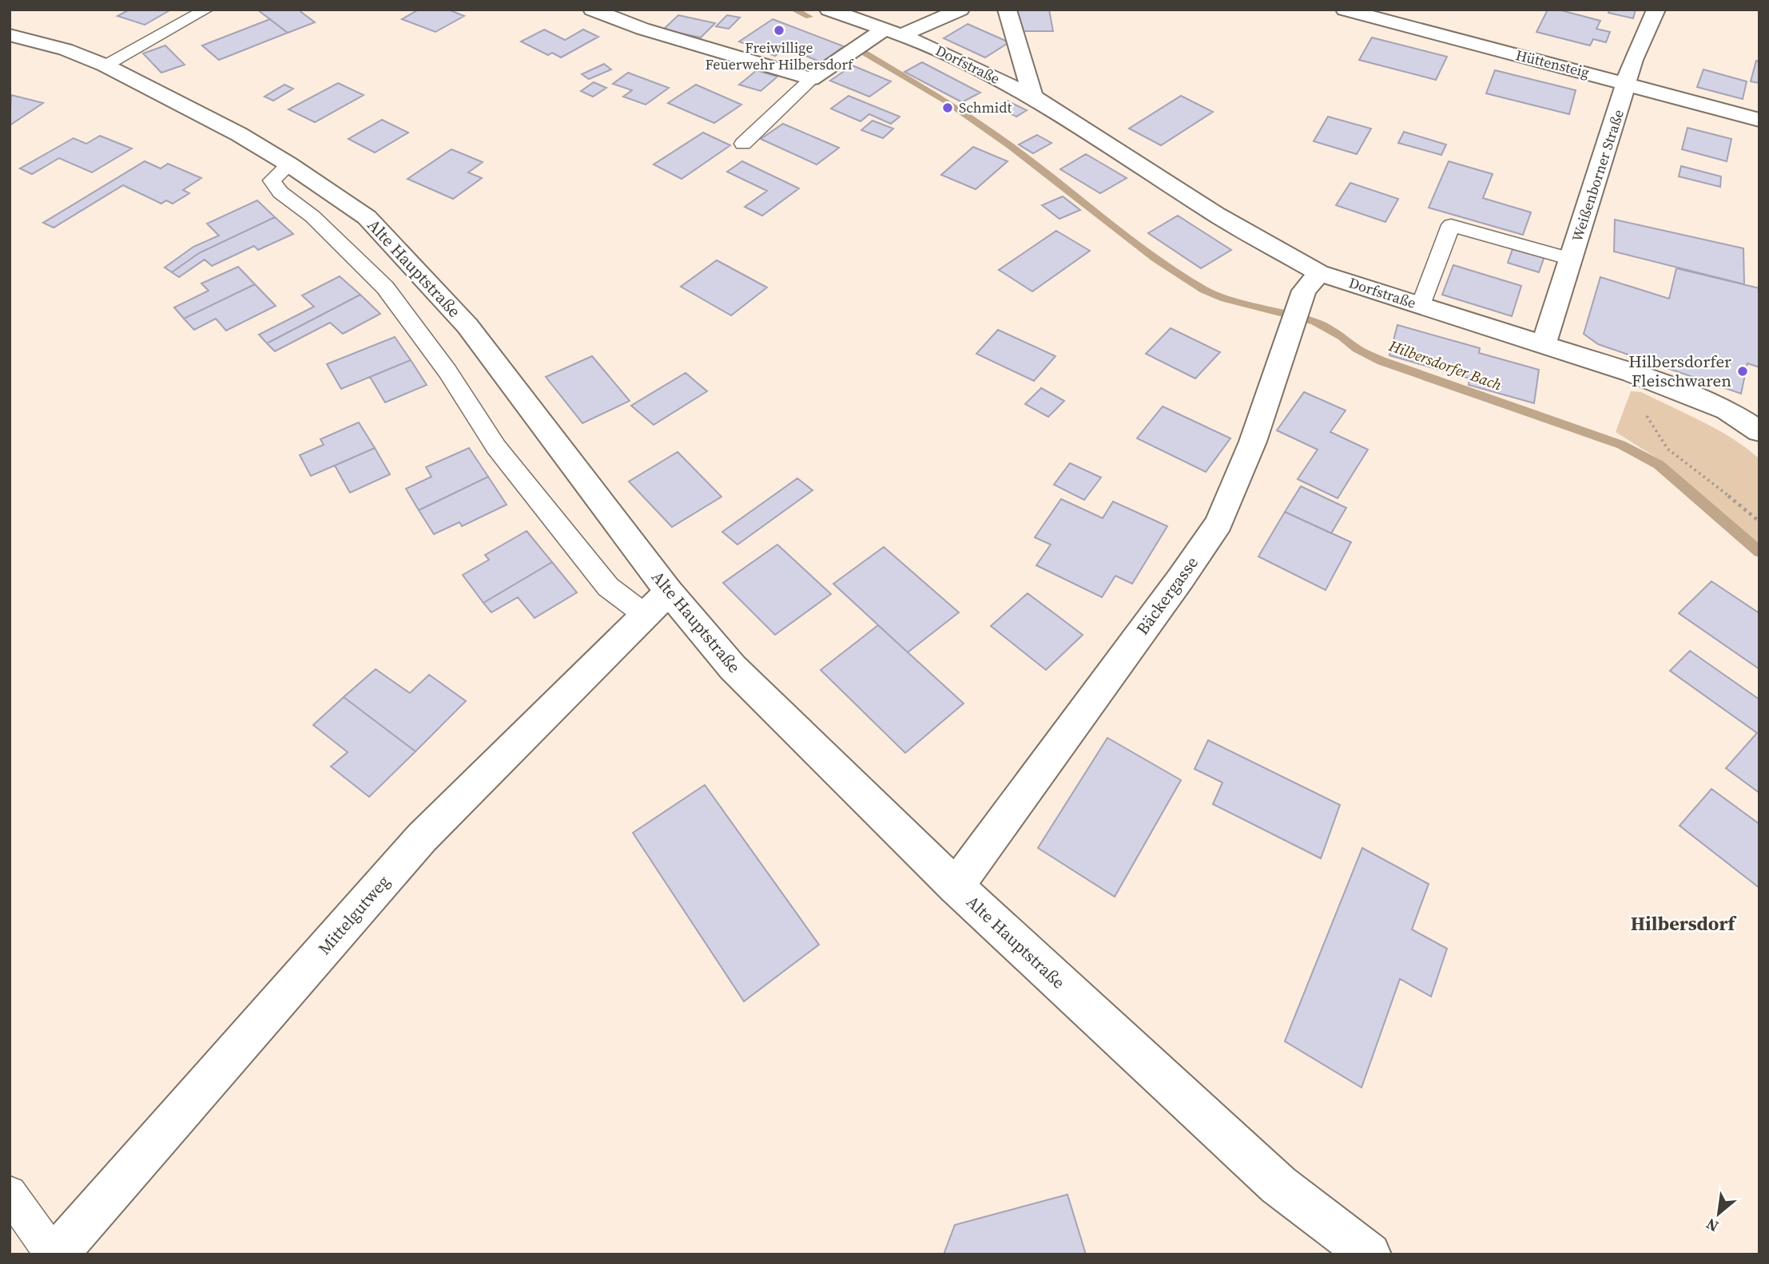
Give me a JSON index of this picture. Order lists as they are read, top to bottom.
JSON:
{
  "streets": {
    "street": [
      "Hüttensteig",
      "Dorfstraße",
      "Weißenborner Straße",
      "Alte Hauptstraße",
      "Bäckergasse",
      "Mittelgutweg"
    ]
  },
  "crossings": [
    ["Hüttensteig", "Weißenborner Straße"],
    ["Dorfstraße", "Weißenborner Straße"],
    ["Dorfstraße", "Bäckergasse"],
    ["Alte Hauptstraße", "Bäckergasse"],
    ["Alte Hauptstraße", "Mittelgutweg"]
  ],
  "districts": ["Hilbersdorf"],
  "water": ["Hilbersdorfer Bach"],
  "places": ["Freiwillige Feuerwehr Hilbersdorf", "Schmidt", "Hilbersdorfer Fleischwaren"],
  "north": "bottom left"
}
